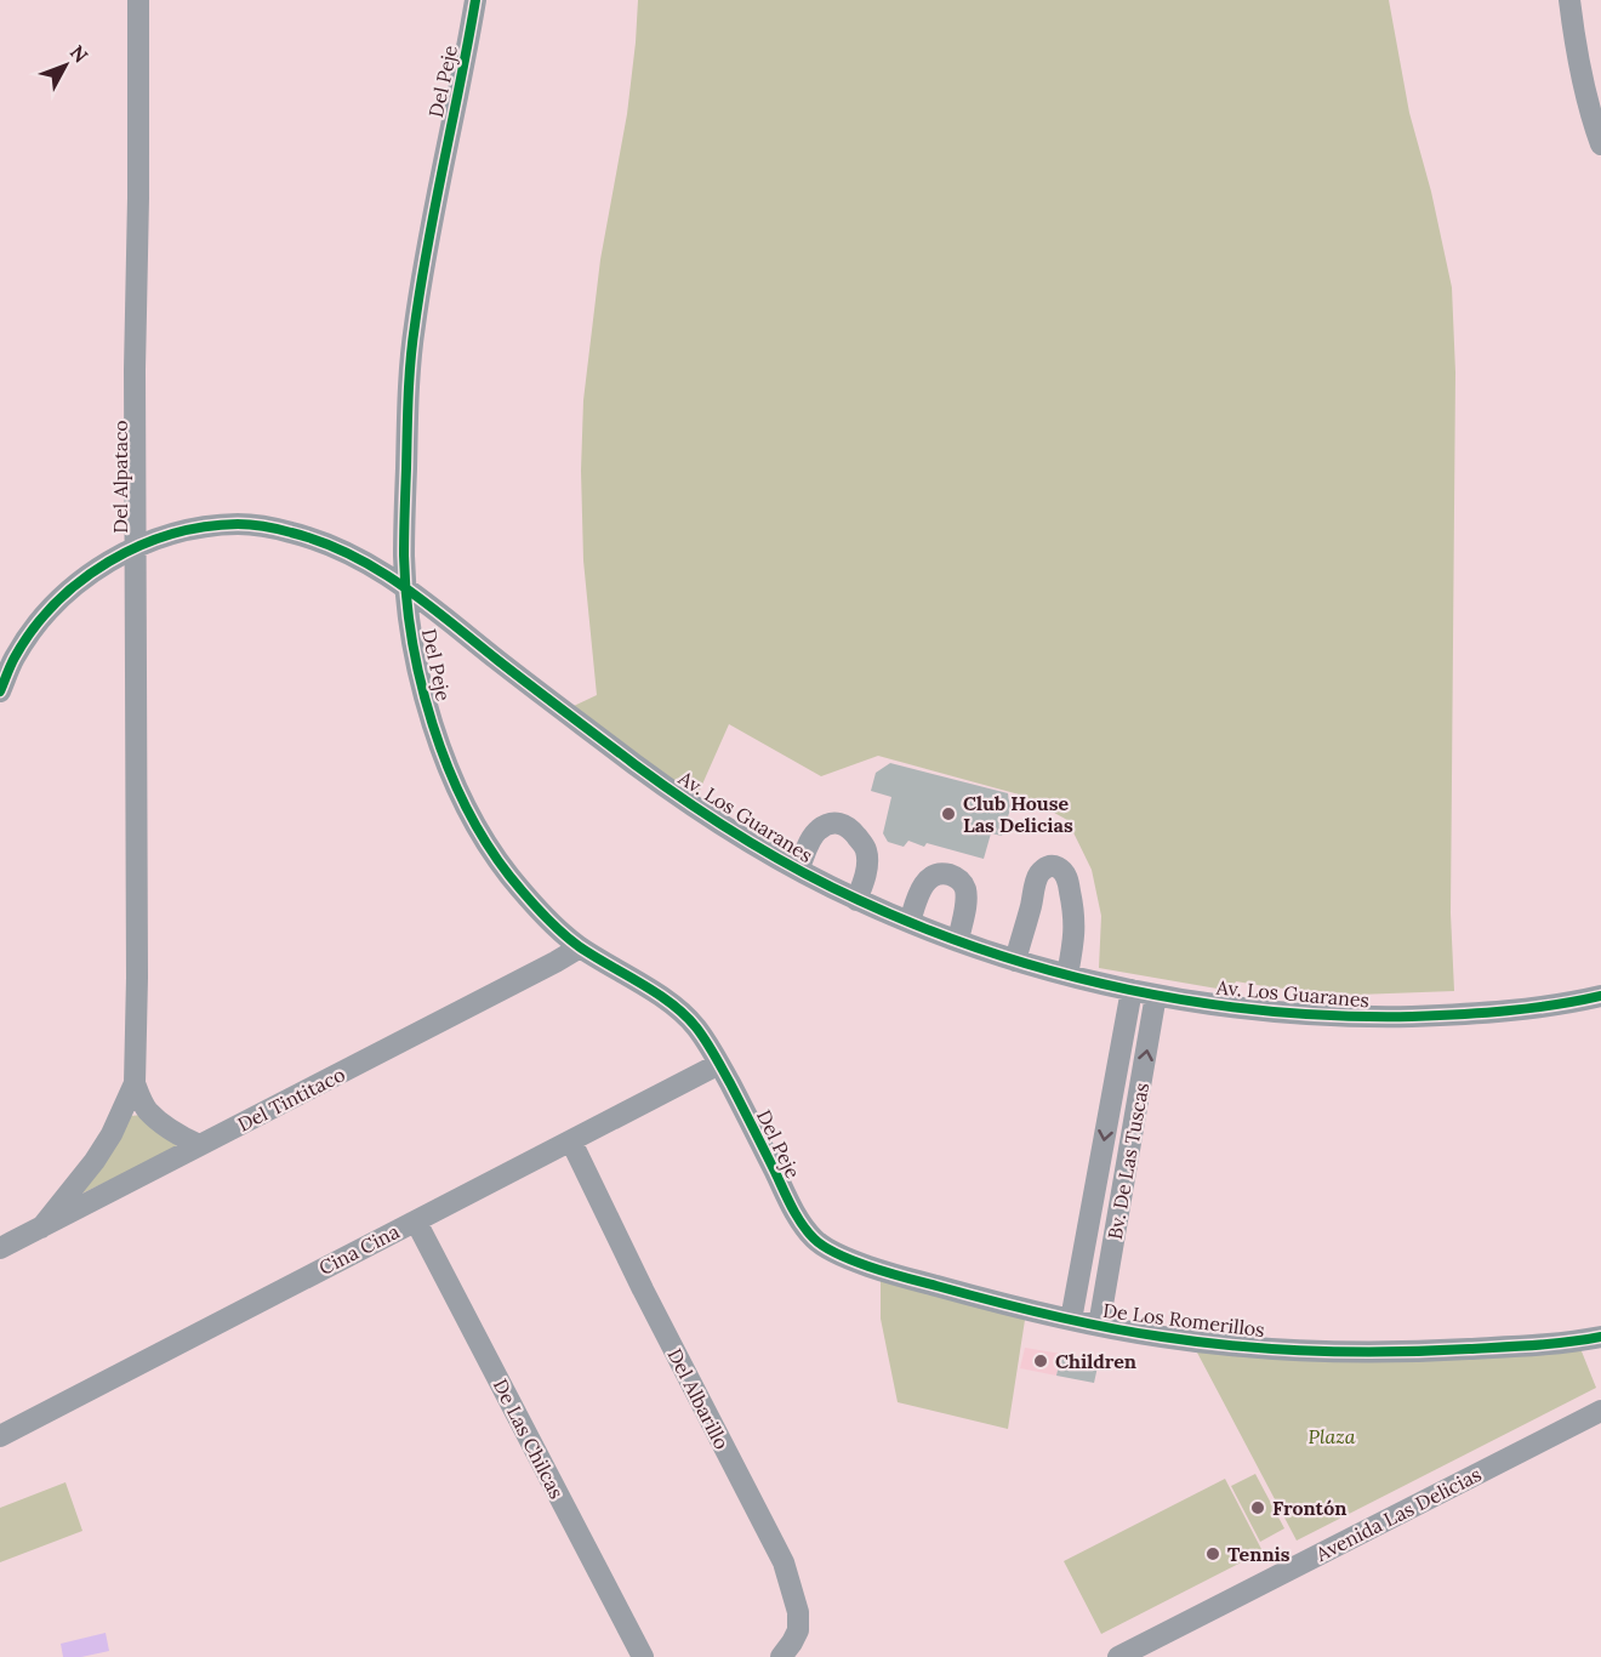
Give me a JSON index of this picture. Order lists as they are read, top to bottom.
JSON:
{
  "streets": {
    "street": [
      "Del Peje",
      "Del Alpataco",
      "Av. Los Guaranes",
      "Del Tintitaco",
      "Bv. De Las Tuscas",
      "Cina Cina",
      "De Los Romerillos",
      "Del Albarillo",
      "De Las Chilcas",
      "Avenida Las Delicias"
    ]
  },
  "crossings": [
    ["Del Peje", "Av. Los Guaranes"],
    ["Del Peje", "Del Tintitaco"],
    ["Del Peje", "Cina Cina"],
    ["Del Peje", "De Los Romerillos"],
    ["Del Alpataco", "Av. Los Guaranes"],
    ["Del Alpataco", "Del Tintitaco"],
    ["Av. Los Guaranes", "Bv. De Las Tuscas"],
    ["Bv. De Las Tuscas", "De Los Romerillos"],
    ["Cina Cina", "Del Albarillo"],
    ["Cina Cina", "De Las Chilcas"]
  ],
  "parks": ["Plaza"],
  "places": [
    "Club House Las Delicias",
    "Children",
    "Frontón",
    "Tennis"
  ],
  "north": "top right"
}
